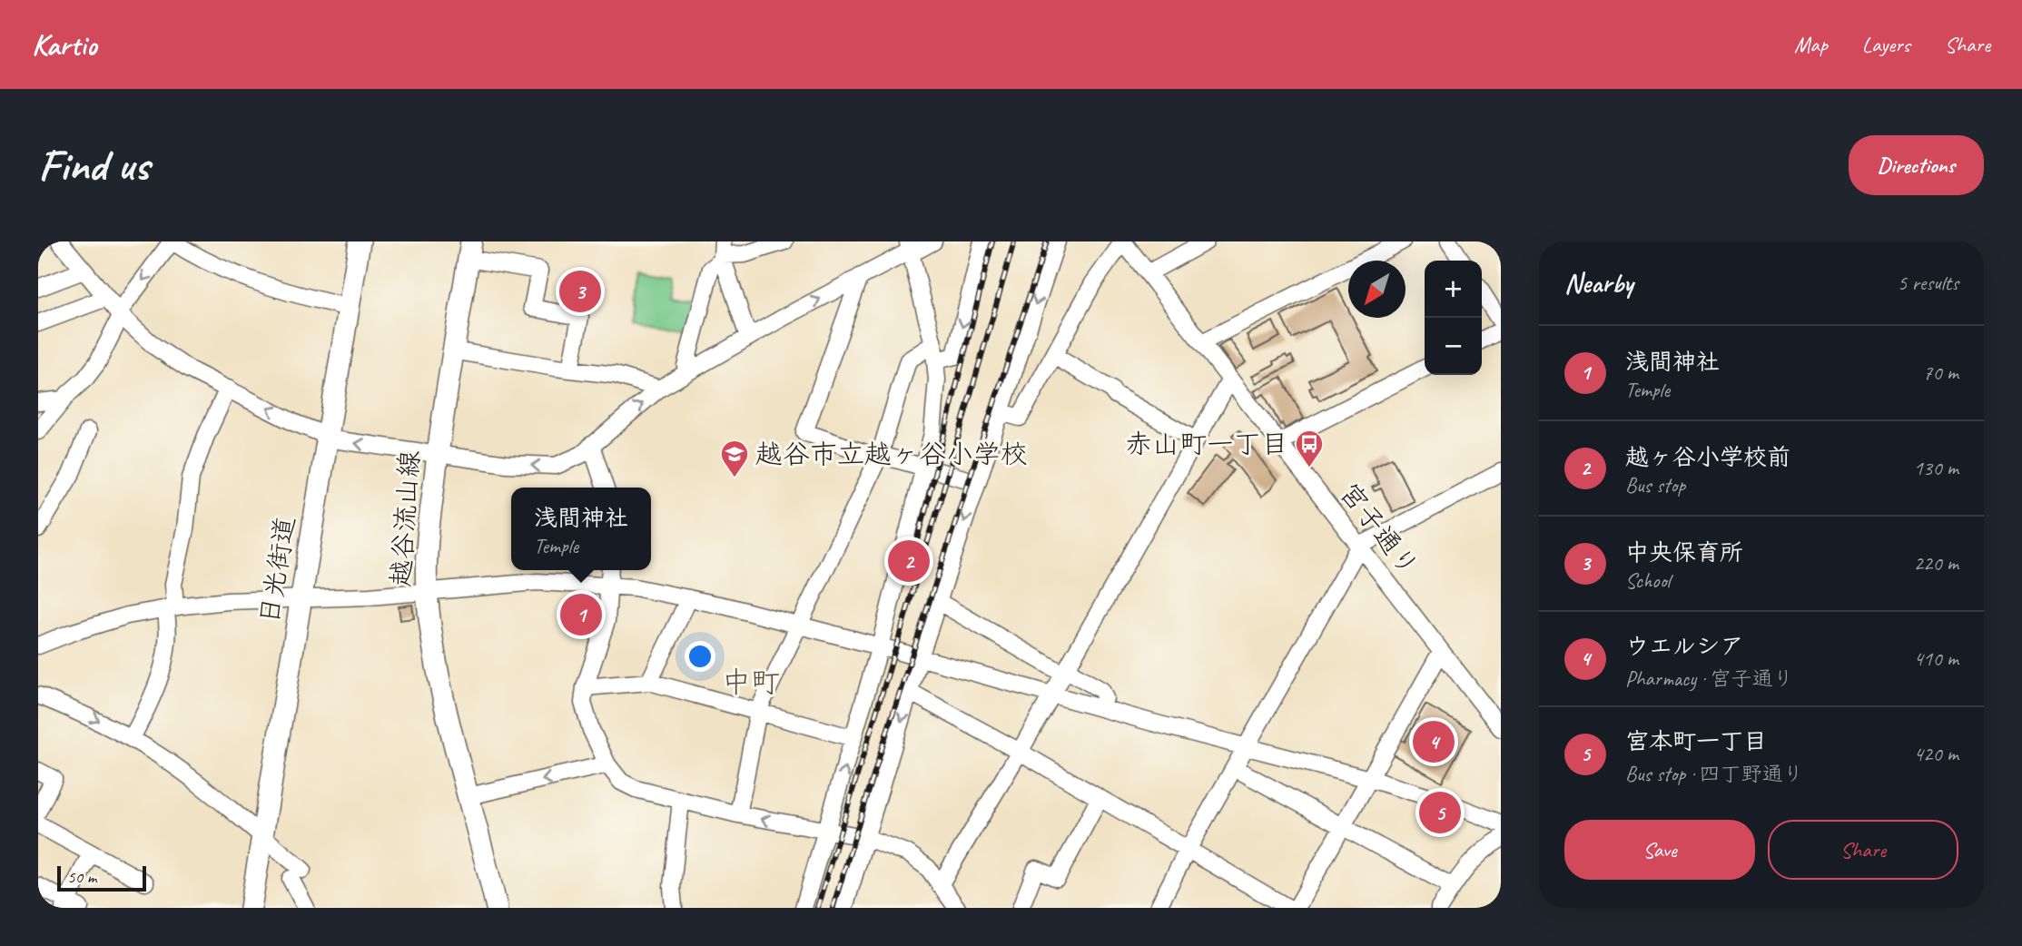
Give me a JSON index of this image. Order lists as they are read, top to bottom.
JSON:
{
  "streets": {
    "main road": ["越谷流山線", "日光街道"],
    "street": ["宮子通り"]
  },
  "districts": ["中町"],
  "places": {
    "bus stop": ["赤山町一丁目"],
    "school or university": ["越谷市立越ヶ谷小学校"]
  },
  "scale_bar": "50 m",
  "north": "bottom left",
  "page": {
    "header": "Kartio",
    "nav": ["Map", "Layers", "Share"],
    "buttons": [
      "Directions",
      ["Save", "Share"]
    ],
    "title": "Find us",
    "heading": ["Nearby", "5 results"],
    "map_buttons": ["+", "−"],
    "pins": [
      "3",
      "2",
      "1",
      "4",
      "5"
    ],
    "list": [
      {
        "mark": "1",
        "name": "浅間神社",
        "note": "Temple",
        "value": "70 m"
      },
      {
        "mark": "2",
        "name": "越ヶ谷小学校前",
        "note": "Bus stop",
        "value": "130 m"
      },
      {
        "mark": "3",
        "name": "中央保育所",
        "note": "School",
        "value": "220 m"
      },
      {
        "mark": "4",
        "name": "ウエルシア",
        "note": "Pharmacy · 宮子通り",
        "value": "410 m"
      },
      {
        "mark": "5",
        "name": "宮本町一丁目",
        "note": "Bus stop · 四丁野通り",
        "value": "420 m"
      }
    ],
    "popup": ["浅間神社", "Temple"],
    "scale": "50 m"
  }
}
